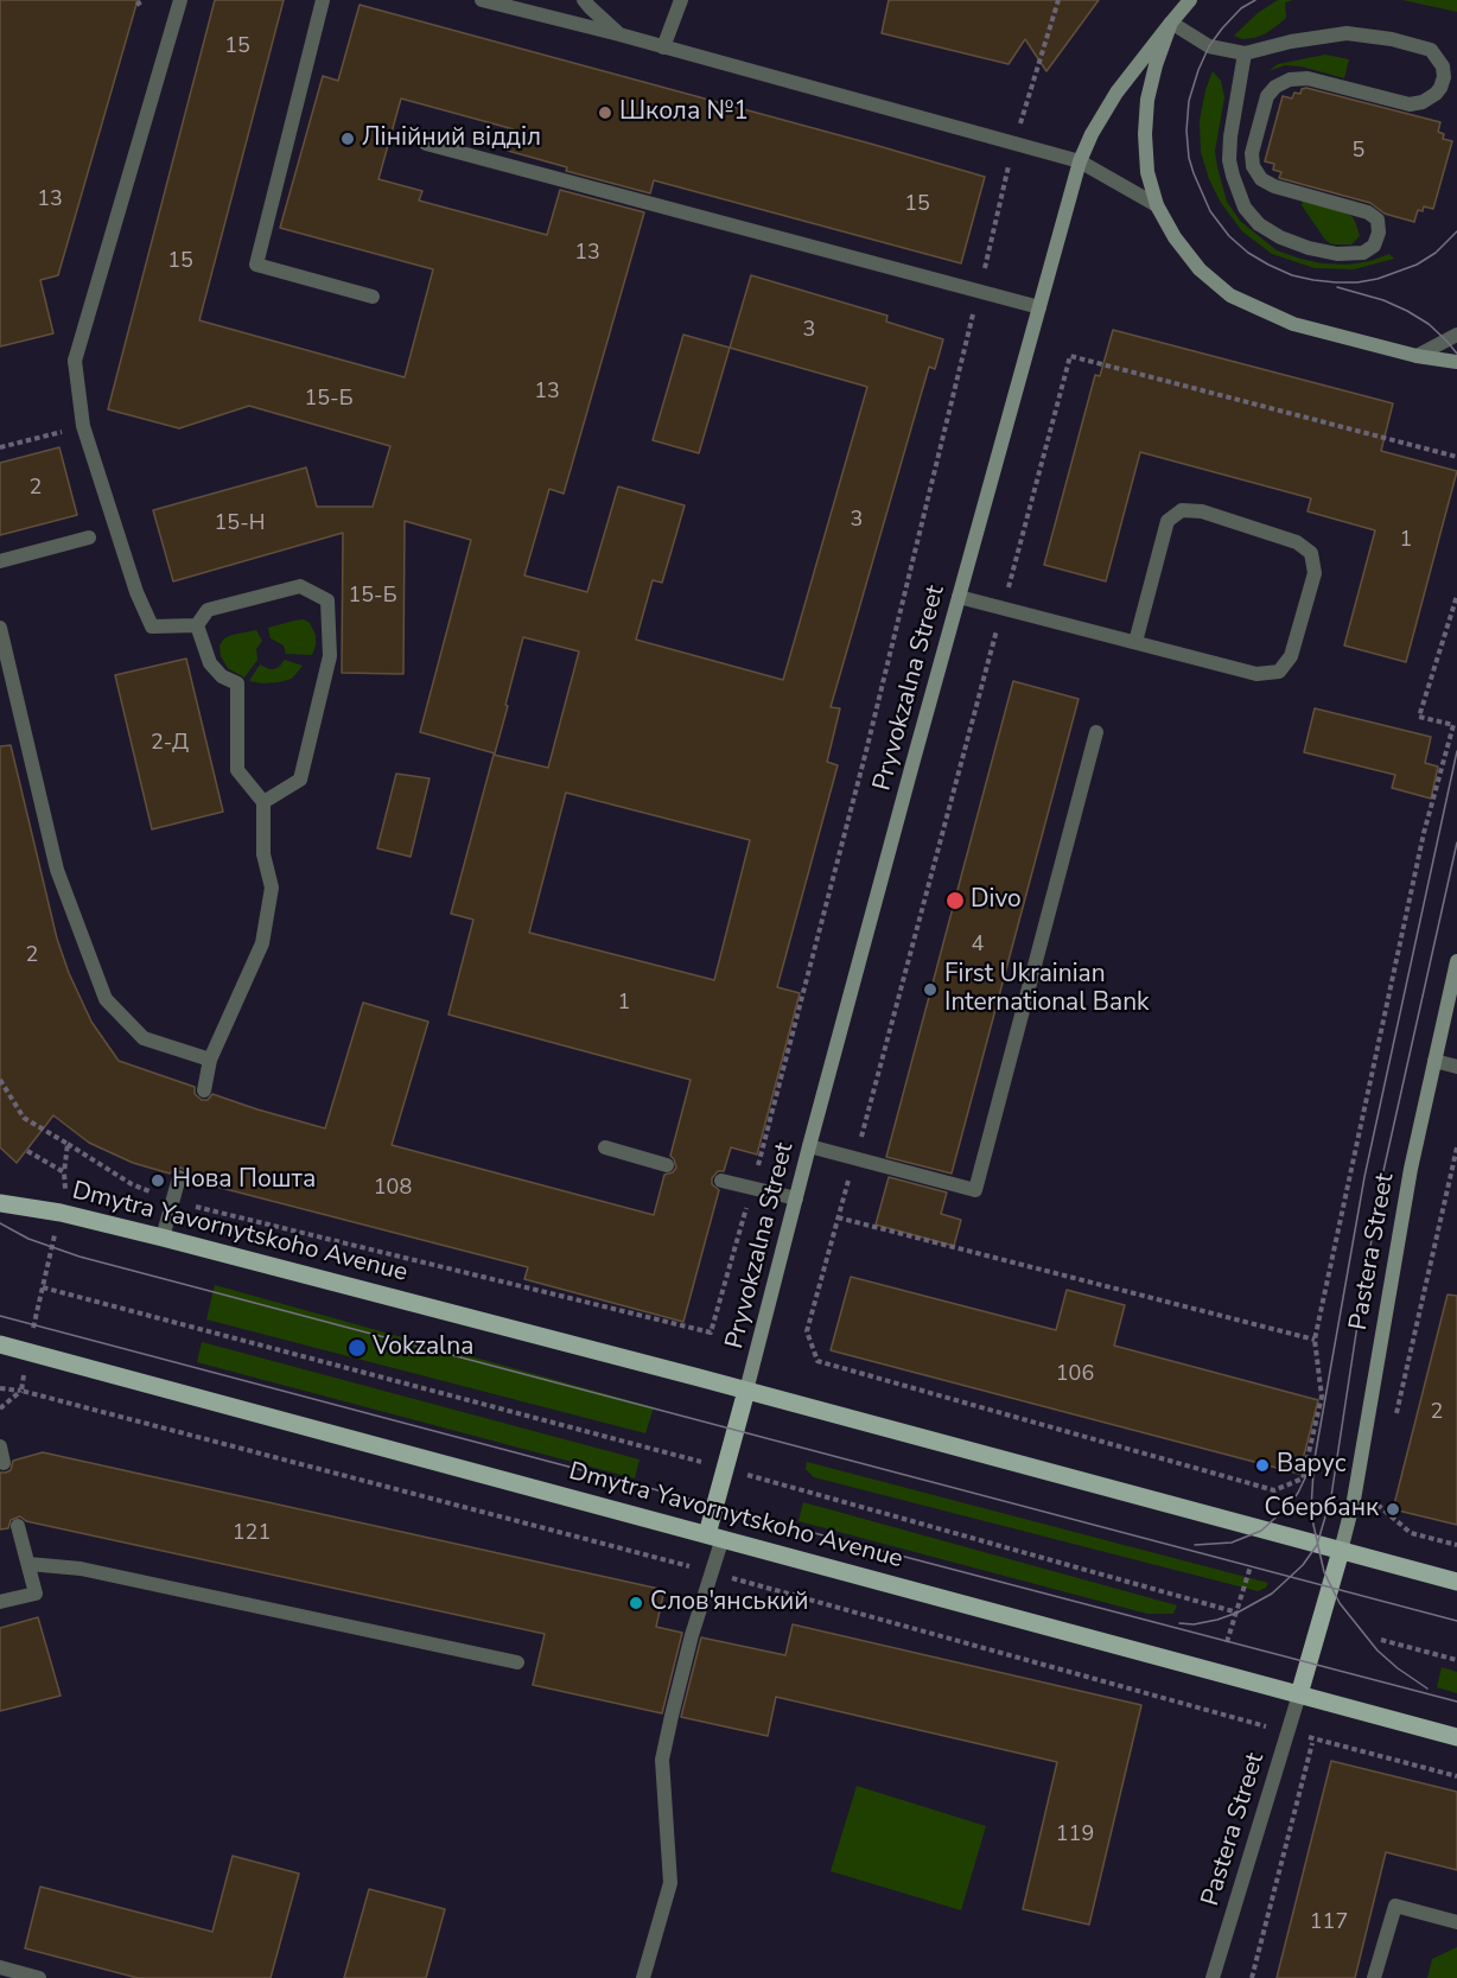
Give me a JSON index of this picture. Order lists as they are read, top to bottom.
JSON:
{
  "streets": {
    "main road": ["Pryvokzalna Street", "Dmytra Yavornytskoho Avenue", "Pastera Street"]
  },
  "crossings": [
    ["Pryvokzalna Street", "Dmytra Yavornytskoho Avenue"],
    ["Dmytra Yavornytskoho Avenue", "Pastera Street"]
  ],
  "places": [
    "Школа №1",
    "Лінійний відділ",
    "Divo",
    "First Ukrainian International Bank",
    "Нова Пошта",
    "Vokzalna",
    "Варус",
    "Сбербанк",
    "Слов'янський"
  ],
  "house_numbers": [
    "15",
    "5",
    "13",
    "15",
    "13",
    "15",
    "3",
    "13",
    "15-Б",
    "2",
    "3",
    "15-Н",
    "1",
    "15-Б",
    "2-Д",
    "4",
    "2",
    "1",
    "108",
    "106",
    "2",
    "121",
    "119",
    "117"
  ]
}
